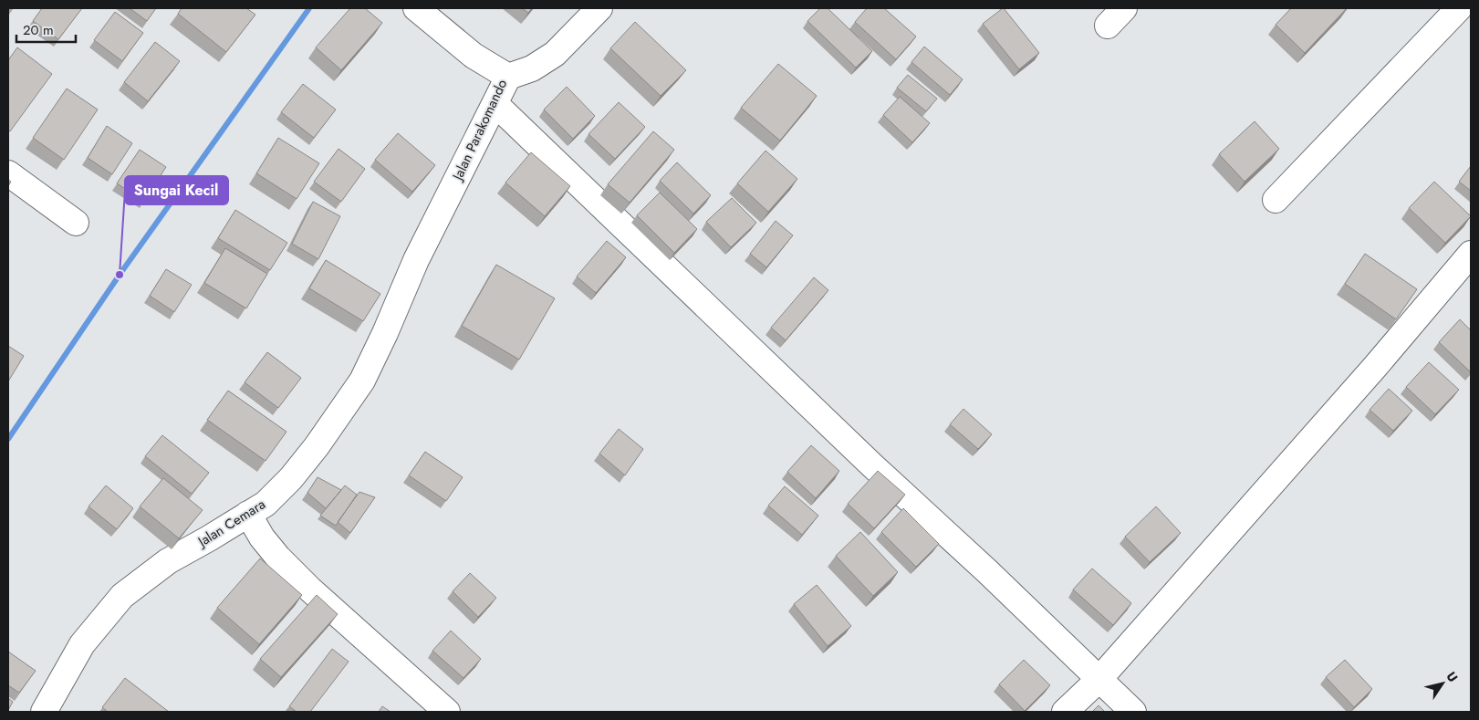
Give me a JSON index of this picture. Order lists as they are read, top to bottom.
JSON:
{
  "streets": {
    "street": ["Jalan Parakomando", "Jalan Cemara"]
  },
  "crossings": [
    ["Jalan Parakomando", "Jalan Cemara"]
  ],
  "places": ["Sungai Kecil"],
  "scale_bar": "20 m",
  "north": "top right"
}
